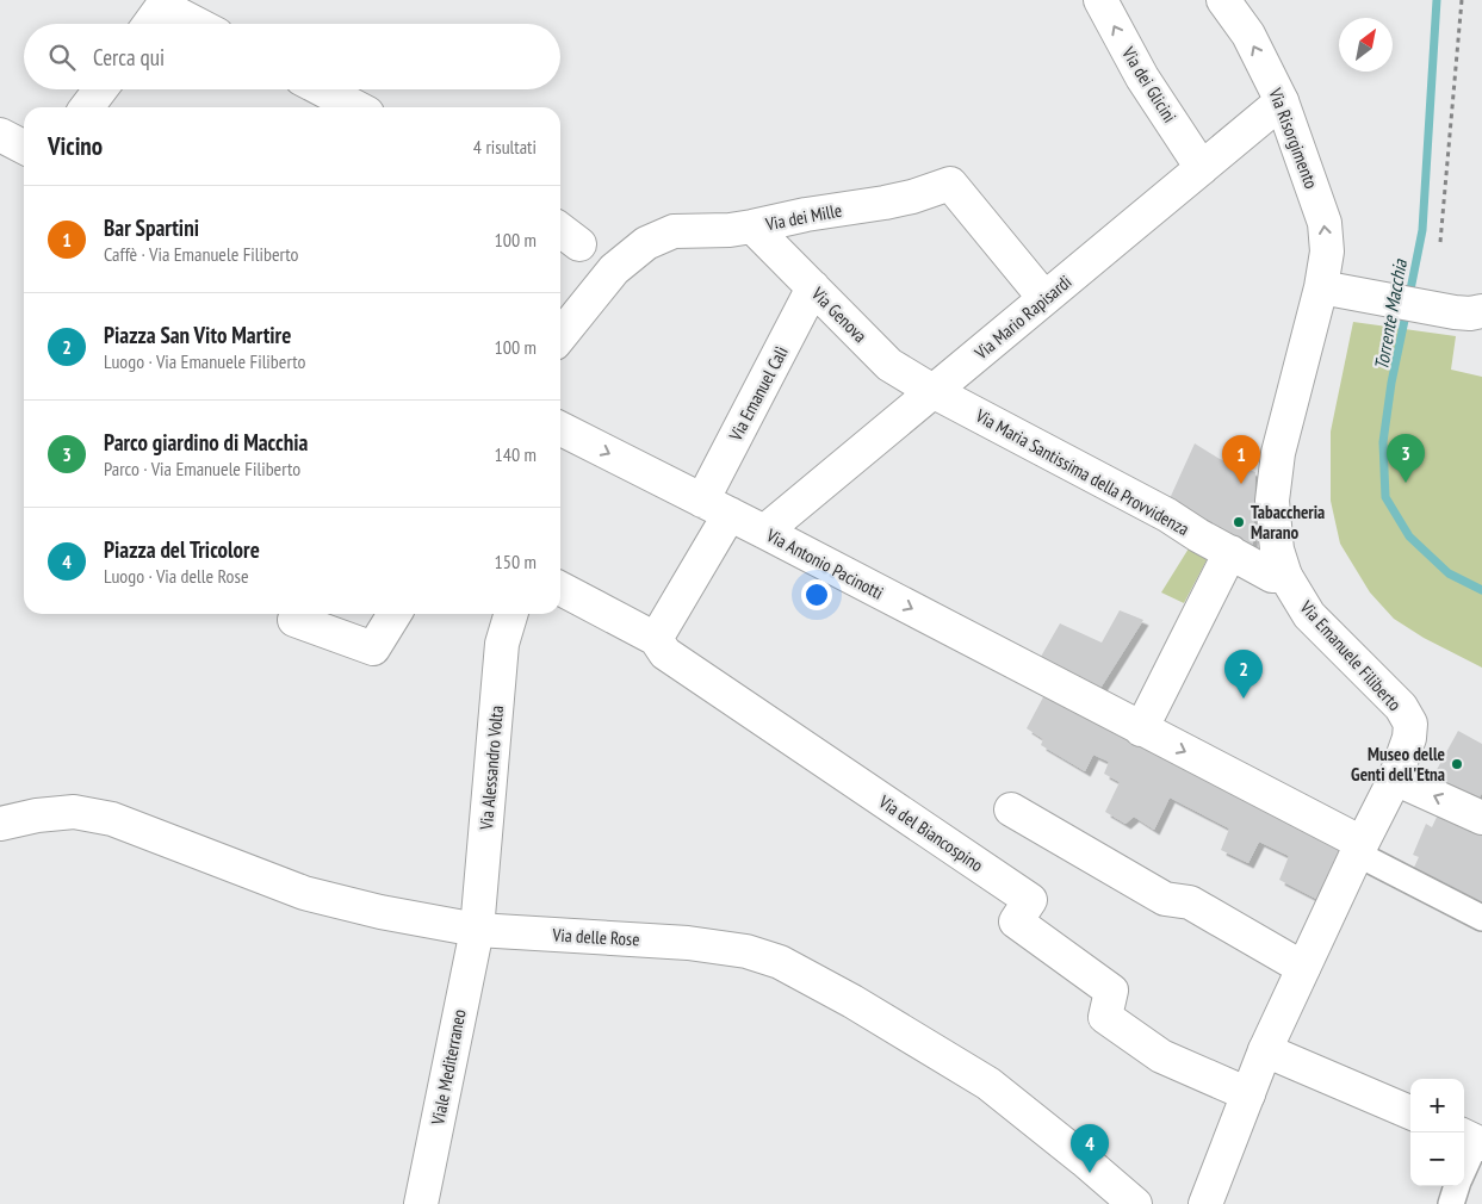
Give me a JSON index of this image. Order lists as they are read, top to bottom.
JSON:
{
  "streets": {
    "street": [
      "Via dei Glicini",
      "Via Risorgimento",
      "Via dei Mille",
      "Via Genova",
      "Via Mario Rapisardi",
      "Via Emanuel Calì",
      "Via Maria Santissima della Provvidenza",
      "Via Antonio Pacinotti",
      "Via Emanuele Filiberto",
      "Via Alessandro Volta",
      "Via del Biancospino",
      "Via delle Rose",
      "Viale Mediterraneo"
    ]
  },
  "crossings": [
    ["Via dei Glicini", "Via Mario Rapisardi"],
    ["Via Risorgimento", "Via Mario Rapisardi"],
    ["Via Risorgimento", "Via Emanuele Filiberto"],
    ["Via dei Mille", "Via Genova"],
    ["Via dei Mille", "Via Mario Rapisardi"],
    ["Via Genova", "Via Mario Rapisardi"],
    ["Via Genova", "Via Emanuel Calì"],
    ["Via Genova", "Via Maria Santissima della Provvidenza"],
    ["Via Mario Rapisardi", "Via Maria Santissima della Provvidenza"],
    ["Via Mario Rapisardi", "Via Antonio Pacinotti"],
    ["Via Emanuel Calì", "Via Antonio Pacinotti"],
    ["Via Emanuel Calì", "Via del Biancospino"],
    ["Via Maria Santissima della Provvidenza", "Via Emanuele Filiberto"],
    ["Via Antonio Pacinotti", "Via Emanuele Filiberto"],
    ["Via Emanuele Filiberto", "Via del Biancospino"],
    ["Via Alessandro Volta", "Via delle Rose"],
    ["Via Alessandro Volta", "Viale Mediterraneo"],
    ["Via delle Rose", "Viale Mediterraneo"]
  ],
  "one_way": ["Via dei Glicini", "Via Risorgimento"],
  "water": ["Torrente Macchia"],
  "places": ["Tabaccheria Marano", "Museo delle Genti dell'Etna"],
  "north": "top right",
  "page": {
    "search": "Cerca qui",
    "heading": ["Vicino", "4 risultati"],
    "list": [
      {
        "mark": "1",
        "name": "Bar Spartini",
        "note": "Caffè · Via Emanuele Filiberto",
        "value": "100 m"
      },
      {
        "mark": "2",
        "name": "Piazza San Vito Martire",
        "note": "Luogo · Via Emanuele Filiberto",
        "value": "100 m"
      },
      {
        "mark": "3",
        "name": "Parco giardino di Macchia",
        "note": "Parco · Via Emanuele Filiberto",
        "value": "140 m"
      },
      {
        "mark": "4",
        "name": "Piazza del Tricolore",
        "note": "Luogo · Via delle Rose",
        "value": "150 m"
      }
    ],
    "pins": [
      "3",
      "1",
      "2",
      "4"
    ],
    "map_buttons": ["+", "−"]
  }
}
